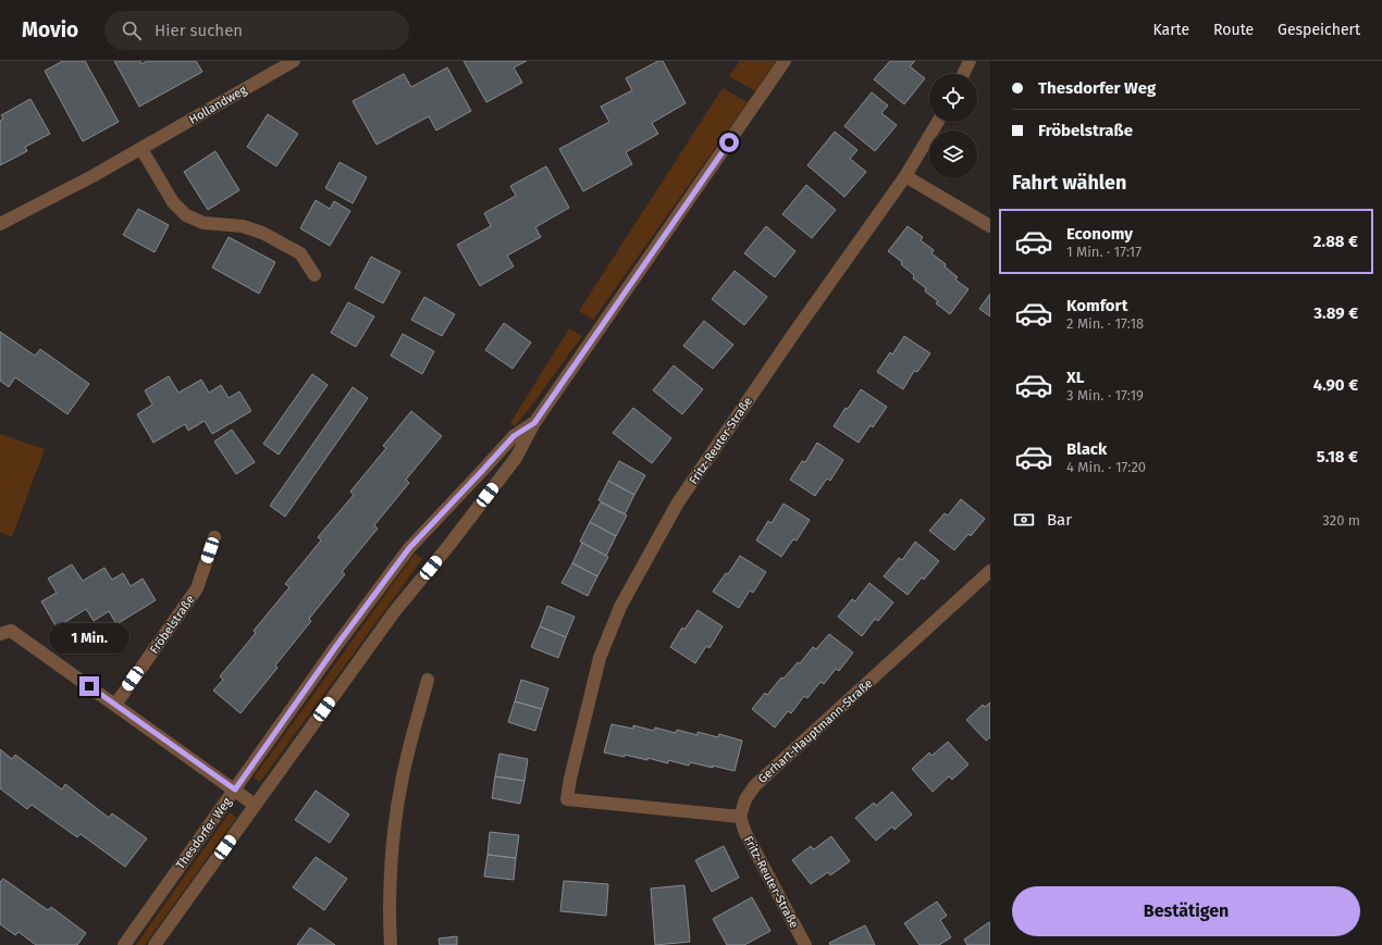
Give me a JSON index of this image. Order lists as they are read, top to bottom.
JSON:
{
  "streets": {
    "street": [
      "Hollandweg",
      "Fritz-Reuter-Straße",
      "Fröbelstraße",
      "Gerhart-Hauptmann-Straße",
      "Thesdorfer Weg"
    ]
  },
  "crossings": [
    ["Fritz-Reuter-Straße", "Gerhart-Hauptmann-Straße"]
  ],
  "page": {
    "header": "Movio",
    "search": "Hier suchen",
    "nav": ["Karte", "Route", "Gespeichert"],
    "banner": ["Thesdorfer Weg", "Fröbelstraße"],
    "heading": "Fahrt wählen",
    "list": [
      {
        "name": "Economy",
        "note": "1 Min. · 17:17",
        "value": "2.88 €"
      },
      {
        "name": "Komfort",
        "note": "2 Min. · 17:18",
        "value": "3.89 €"
      },
      {
        "name": "XL",
        "note": "3 Min. · 17:19",
        "value": "4.90 €"
      },
      {
        "name": "Black",
        "note": "4 Min. · 17:20",
        "value": "5.18 €"
      }
    ],
    "pay": ["Bar", "320 m"],
    "bubble": "1 Min.",
    "buttons": "Bestätigen"
  }
}
